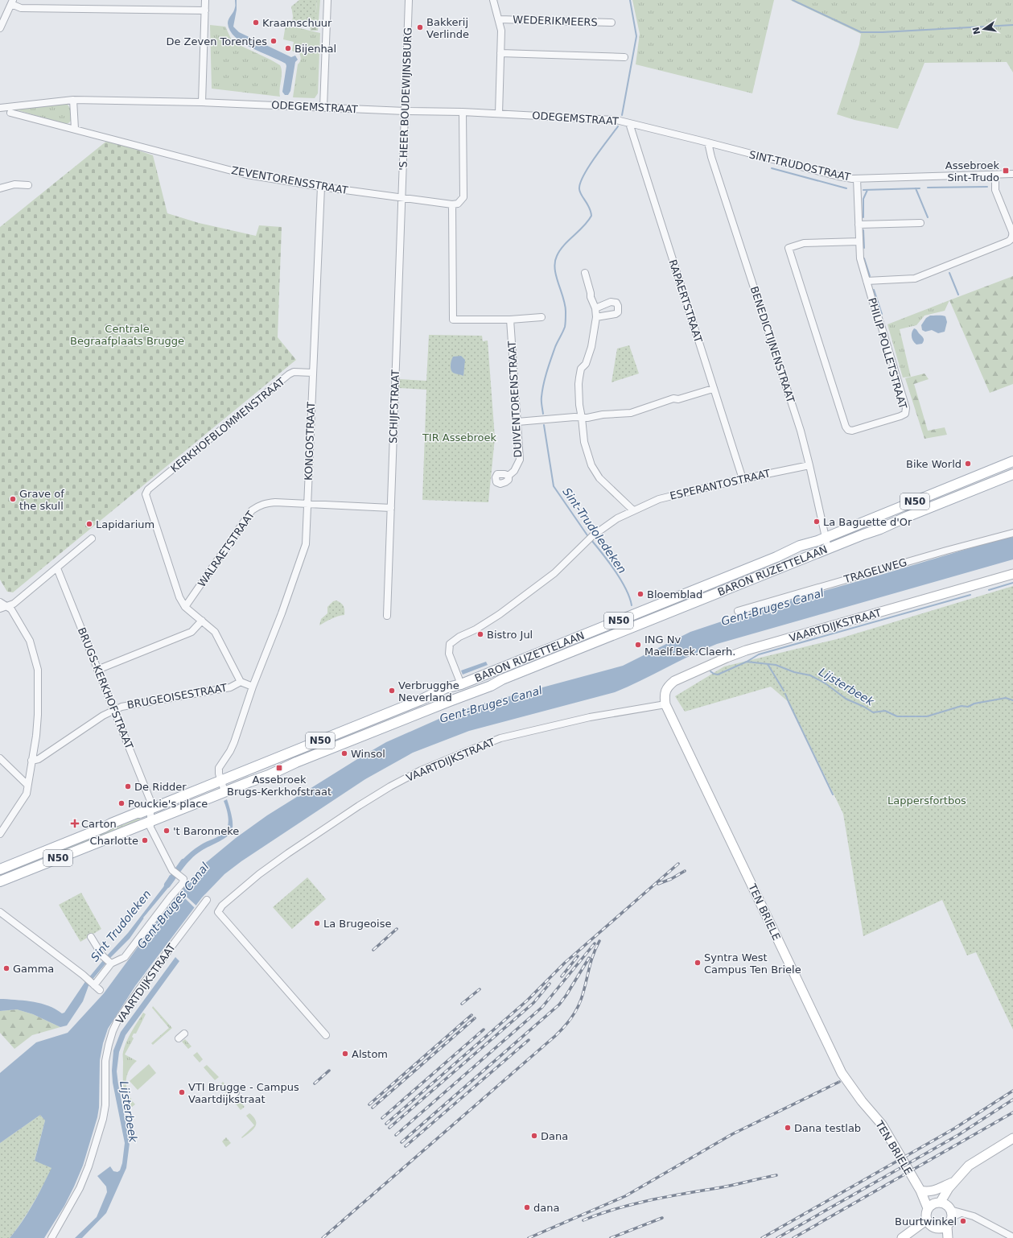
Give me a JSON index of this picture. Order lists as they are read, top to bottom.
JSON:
{
  "streets": {
    "main road": ["N50", "BARON RUZETTELAAN"],
    "street": [
      "WEDERIKMEERS",
      "'S HEER BOUDEWIJNSBURG",
      "ODEGEMSTRAAT",
      "SINT-TRUDOSTRAAT",
      "ZEVENTORENSSTRAAT",
      "RAPAERTSTRAAT",
      "BENEDICTIJNENSTRAAT",
      "PHILIP POLLETSTRAAT",
      "DUIVENTORENSTRAAT",
      "SCHIJFSTRAAT",
      "KERKHOFBLOMMENSTRAAT",
      "KONGOSTRAAT",
      "ESPERANTOSTRAAT",
      "WALRAETSTRAAT",
      "TRAGELWEG",
      "VAARTDIJKSTRAAT",
      "BRUGS-KERKHOFSTRAAT",
      "BRUGEOISESTRAAT",
      "TEN BRIELE"
    ]
  },
  "crossings": [
    ["'S HEER BOUDEWIJNSBURG", "ODEGEMSTRAAT"],
    ["'S HEER BOUDEWIJNSBURG", "ZEVENTORENSSTRAAT"],
    ["'S HEER BOUDEWIJNSBURG", "SCHIJFSTRAAT"],
    ["ODEGEMSTRAAT", "SINT-TRUDOSTRAAT"],
    ["ODEGEMSTRAAT", "RAPAERTSTRAAT"],
    ["SINT-TRUDOSTRAAT", "RAPAERTSTRAAT"],
    ["SINT-TRUDOSTRAAT", "BENEDICTIJNENSTRAAT"],
    ["SINT-TRUDOSTRAAT", "PHILIP POLLETSTRAAT"],
    ["ZEVENTORENSSTRAAT", "SCHIJFSTRAAT"],
    ["ZEVENTORENSSTRAAT", "KONGOSTRAAT"],
    ["RAPAERTSTRAAT", "ESPERANTOSTRAAT"],
    ["BENEDICTIJNENSTRAAT", "ESPERANTOSTRAAT"],
    ["BENEDICTIJNENSTRAAT", "BARON RUZETTELAAN"],
    ["SCHIJFSTRAAT", "WALRAETSTRAAT"],
    ["KERKHOFBLOMMENSTRAAT", "KONGOSTRAAT"],
    ["KERKHOFBLOMMENSTRAAT", "WALRAETSTRAAT"],
    ["KONGOSTRAAT", "WALRAETSTRAAT"],
    ["KONGOSTRAAT", "BARON RUZETTELAAN"],
    ["ESPERANTOSTRAAT", "BARON RUZETTELAAN"],
    ["BARON RUZETTELAAN", "BRUGS-KERKHOFSTRAAT"],
    ["VAARTDIJKSTRAAT", "TEN BRIELE"],
    ["BRUGS-KERKHOFSTRAAT", "BRUGEOISESTRAAT"]
  ],
  "water": [
    "Sint-Trudoledeken",
    "Gent-Bruges Canal",
    "Lijsterbeek",
    "Sint Trudoleken"
  ],
  "parks": ["Centrale Begraafplaats Brugge", "TIR Assebroek", "Lappersfortbos"],
  "places": {
    "other": [
      "Kraamschuur",
      "Bakkerij Verlinde",
      "De Zeven Torentjes",
      "Bijenhal",
      "Bike World",
      "Grave of the skull",
      "La Baguette d'Or",
      "Lapidarium",
      "Bloemblad",
      "Bistro Jul",
      "ING Nv Maelf.Bek.Claerh.",
      "Verbrugghe Neverland",
      "Winsol",
      "De Ridder",
      "Pouckie's place",
      "'t Baronneke",
      "Charlotte",
      "La Brugeoise",
      "Syntra West Campus Ten Briele",
      "Gamma",
      "Alstom",
      "VTI Brugge - Campus Vaartdijkstraat",
      "Dana testlab",
      "Dana",
      "dana",
      "Buurtwinkel"
    ],
    "transit": ["Assebroek Sint-Trudo", "Assebroek Brugs-Kerkhofstraat"],
    "health": ["Carton"]
  },
  "north": "left"
}
